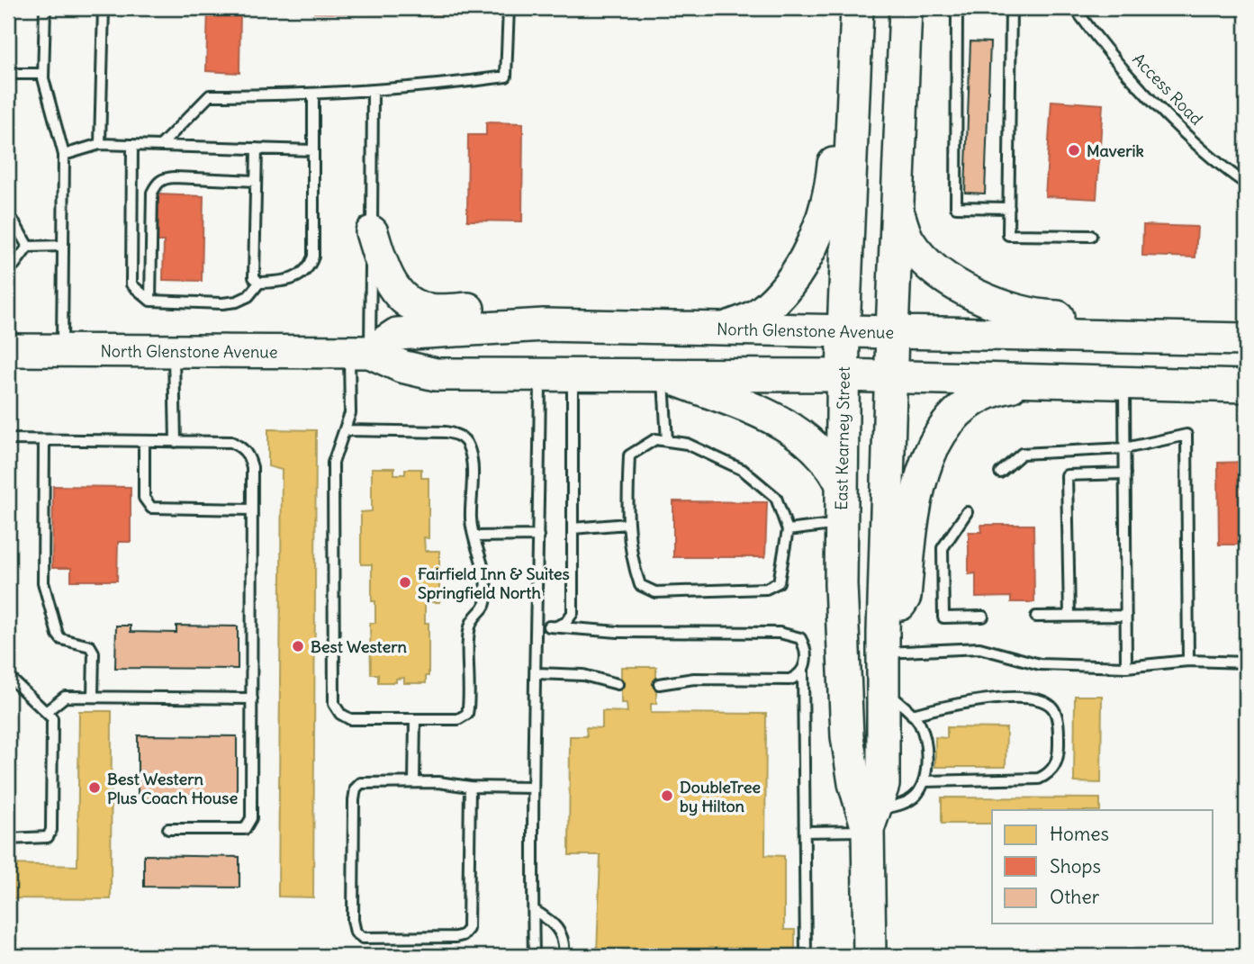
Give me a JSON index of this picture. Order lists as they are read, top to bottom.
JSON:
{
  "streets": {
    "main road": ["North Glenstone Avenue", "East Kearney Street"],
    "lane": ["Access Road"]
  },
  "crossings": [
    ["North Glenstone Avenue", "East Kearney Street"]
  ],
  "places": [
    "Maverik",
    "Fairfield Inn & Suites Springfield North",
    "Best Western",
    "Best Western Plus Coach House",
    "DoubleTree by Hilton"
  ],
  "legend": ["Homes", "Shops", "Other"]
}
